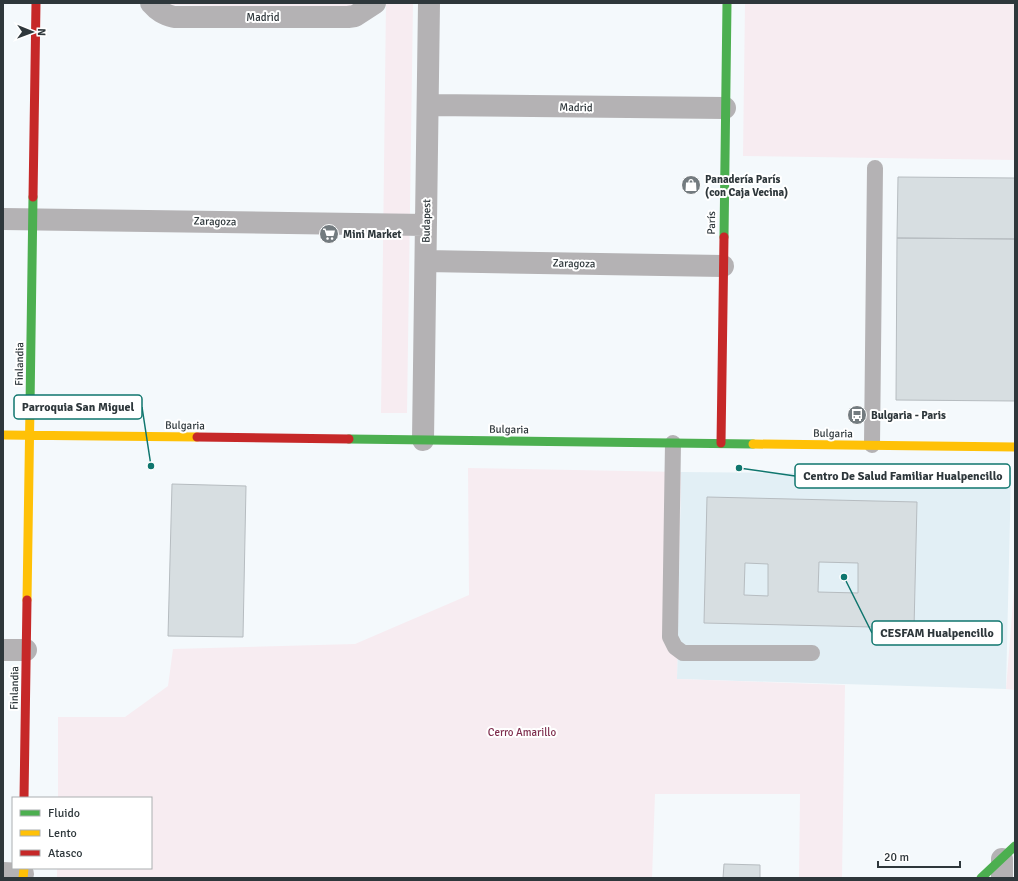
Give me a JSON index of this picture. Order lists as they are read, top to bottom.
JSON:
{
  "streets": {
    "street": [
      "Madrid",
      "Zaragoza",
      "Budapest",
      "París",
      "Finlandia",
      "Bulgaria"
    ]
  },
  "crossings": [
    ["Madrid", "Budapest"],
    ["Madrid", "París"],
    ["Zaragoza", "Budapest"],
    ["Zaragoza", "París"],
    ["Zaragoza", "Finlandia"],
    ["Budapest", "Bulgaria"],
    ["París", "Bulgaria"],
    ["Finlandia", "Bulgaria"]
  ],
  "parks": ["Cerro Amarillo"],
  "places": {
    "shop": ["Panadería París (con Caja Vecina)"],
    "supermarket": ["Mini Market"],
    "bus stop": ["Bulgaria - Paris"],
    "other": ["Parroquia San Miguel", "Centro De Salud Familiar Hualpencillo", "CESFAM Hualpencillo"]
  },
  "legend": ["Fluido", "Lento", "Atasco"],
  "scale_bar": "20 m",
  "north": "right"
}
